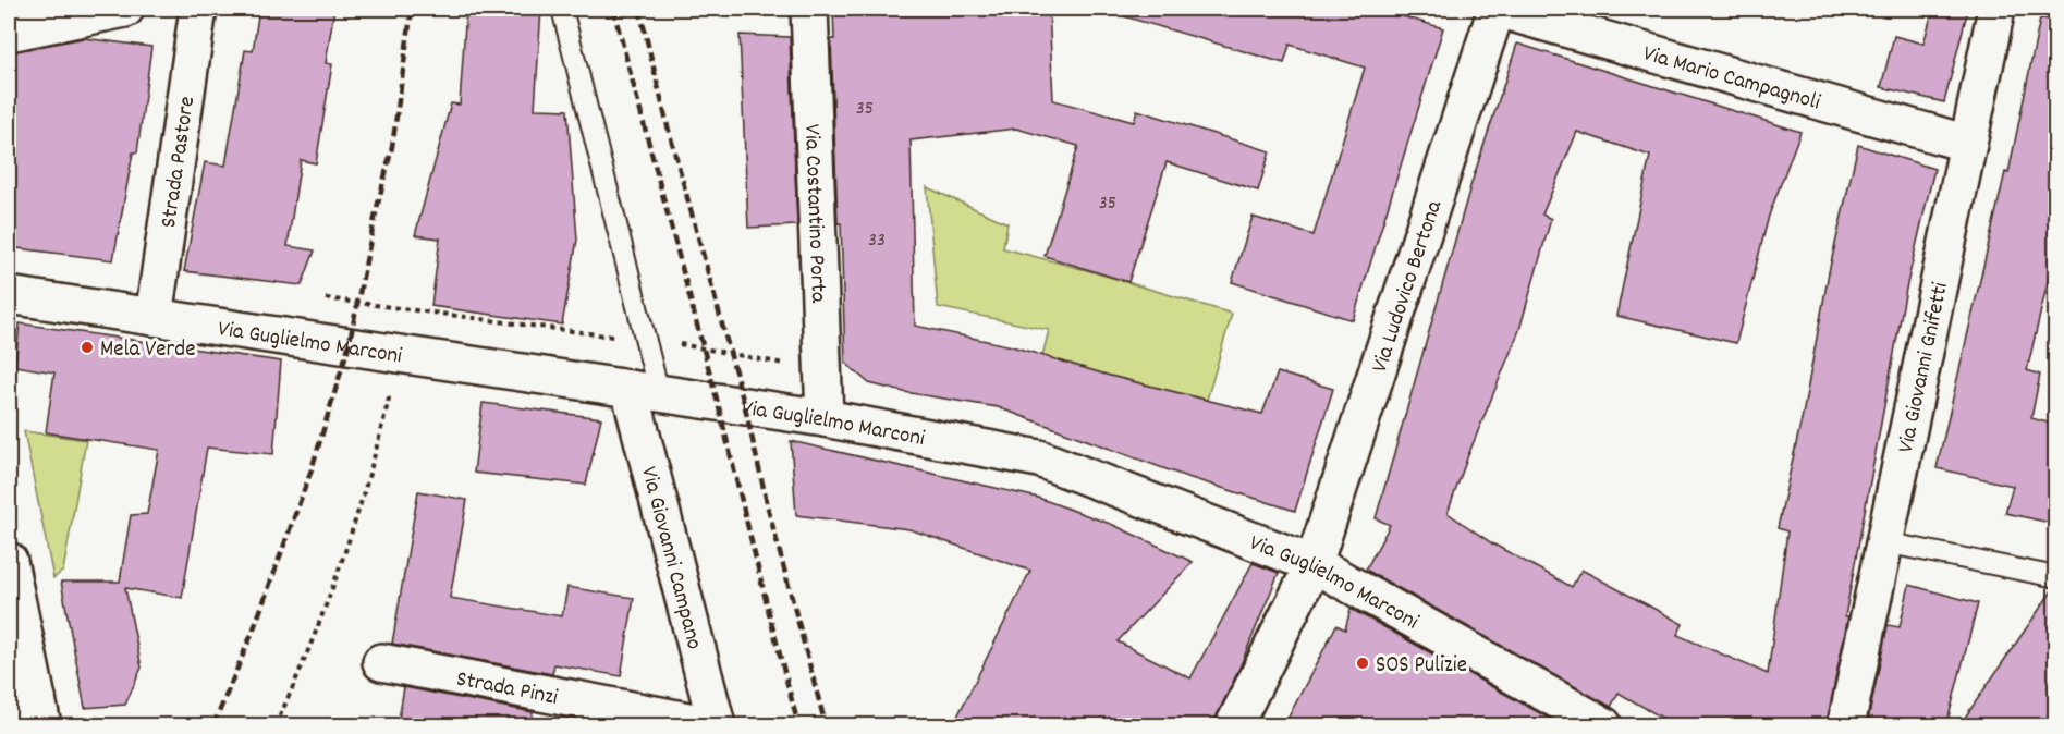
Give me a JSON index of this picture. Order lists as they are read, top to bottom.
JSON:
{
  "streets": {
    "street": [
      "Via Mario Campagnoli",
      "Strada Pastore",
      "Via Costantino Porta",
      "Via Ludovico Bertona",
      "Via Guglielmo Marconi",
      "Via Giovanni Gnifetti",
      "Via Giovanni Campano",
      "Strada Pinzi"
    ]
  },
  "crossings": [
    ["Via Mario Campagnoli", "Via Ludovico Bertona"],
    ["Via Mario Campagnoli", "Via Giovanni Gnifetti"],
    ["Strada Pastore", "Via Guglielmo Marconi"],
    ["Via Costantino Porta", "Via Guglielmo Marconi"],
    ["Via Ludovico Bertona", "Via Guglielmo Marconi"],
    ["Via Guglielmo Marconi", "Via Giovanni Campano"]
  ],
  "places": ["Mela Verde", "SOS Pulizie"],
  "house_numbers": ["35", "35", "33"]
}
